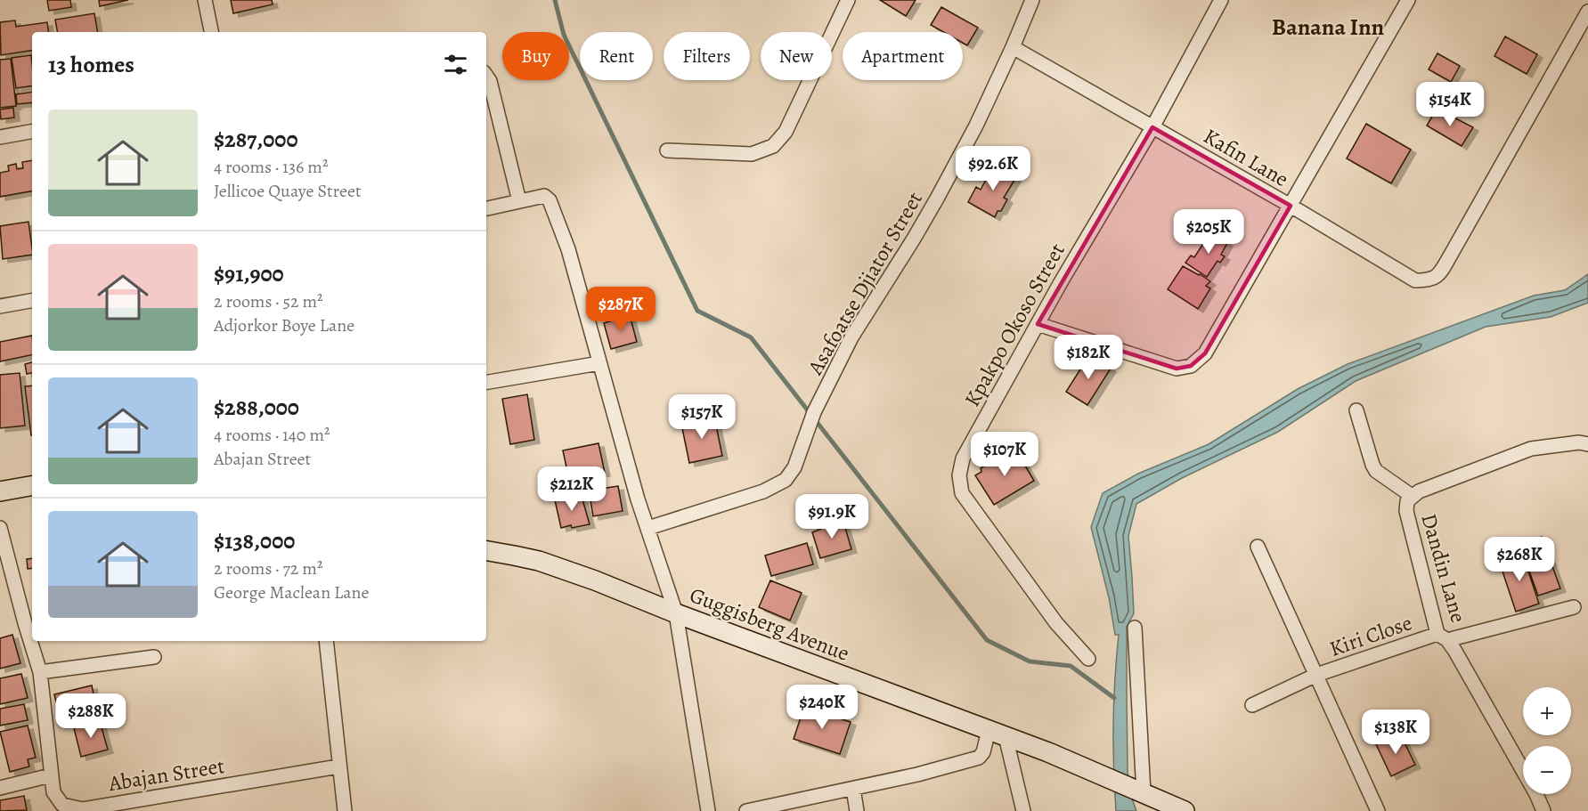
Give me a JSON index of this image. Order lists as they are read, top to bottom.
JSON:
{
  "streets": {
    "main road": ["Guggisberg Avenue"],
    "street": [
      "Kafin Lane",
      "Asafoatse Djiator Street",
      "Kpakpo Okoso Street",
      "Dandin Lane",
      "Kiri Close",
      "Abajan Street"
    ]
  },
  "crossings": [
    ["Kafin Lane", "Asafoatse Djiator Street"],
    ["Kafin Lane", "Kpakpo Okoso Street"],
    ["Dandin Lane", "Kiri Close"]
  ],
  "districts": ["Banana Inn"],
  "page": {
    "chip": [
      "Buy",
      "Rent",
      "Filters",
      "New",
      "Apartment"
    ],
    "heading": "13 homes",
    "price": [
      "$154K",
      "$92.6K",
      "$205K",
      "$287K",
      "$182K",
      "$157K",
      "$107K",
      "$212K",
      "$91.9K",
      "$268K",
      "$240K",
      "$288K",
      "$138K"
    ],
    "list": [
      {
        "name": "$287,000",
        "note": "4 rooms · 136 m² · Jellicoe Quaye Street"
      },
      {
        "name": "$91,900",
        "note": "2 rooms · 52 m² · Adjorkor Boye Lane"
      },
      {
        "name": "$288,000",
        "note": "4 rooms · 140 m² · Abajan Street"
      },
      {
        "name": "$138,000",
        "note": "2 rooms · 72 m² · George Maclean Lane"
      }
    ],
    "map_buttons": ["+", "−"]
  }
}
